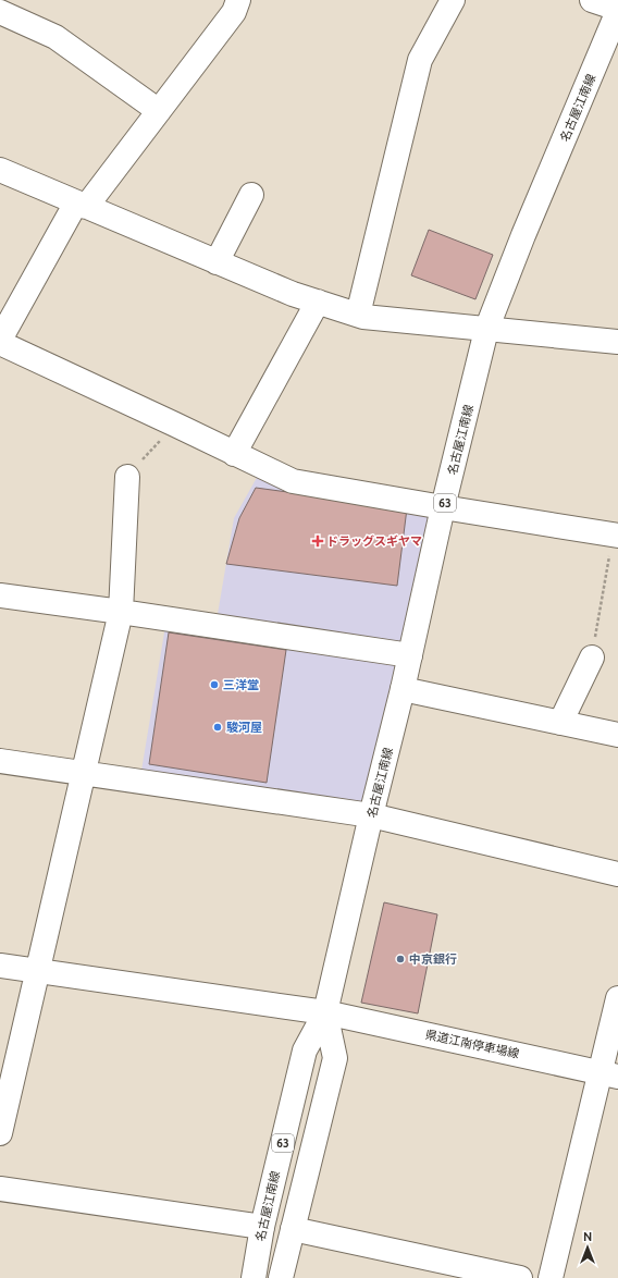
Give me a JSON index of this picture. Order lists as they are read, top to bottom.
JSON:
{
  "streets": {
    "street": ["名古屋江南線", "63", "県道江南停車場線"]
  },
  "crossings": [
    ["名古屋江南線", "県道江南停車場線"]
  ],
  "places": {
    "health": ["ドラッグスギヤマ"],
    "other": ["三洋堂", "駿河屋", "中京銀行"]
  },
  "north": "top"
}
